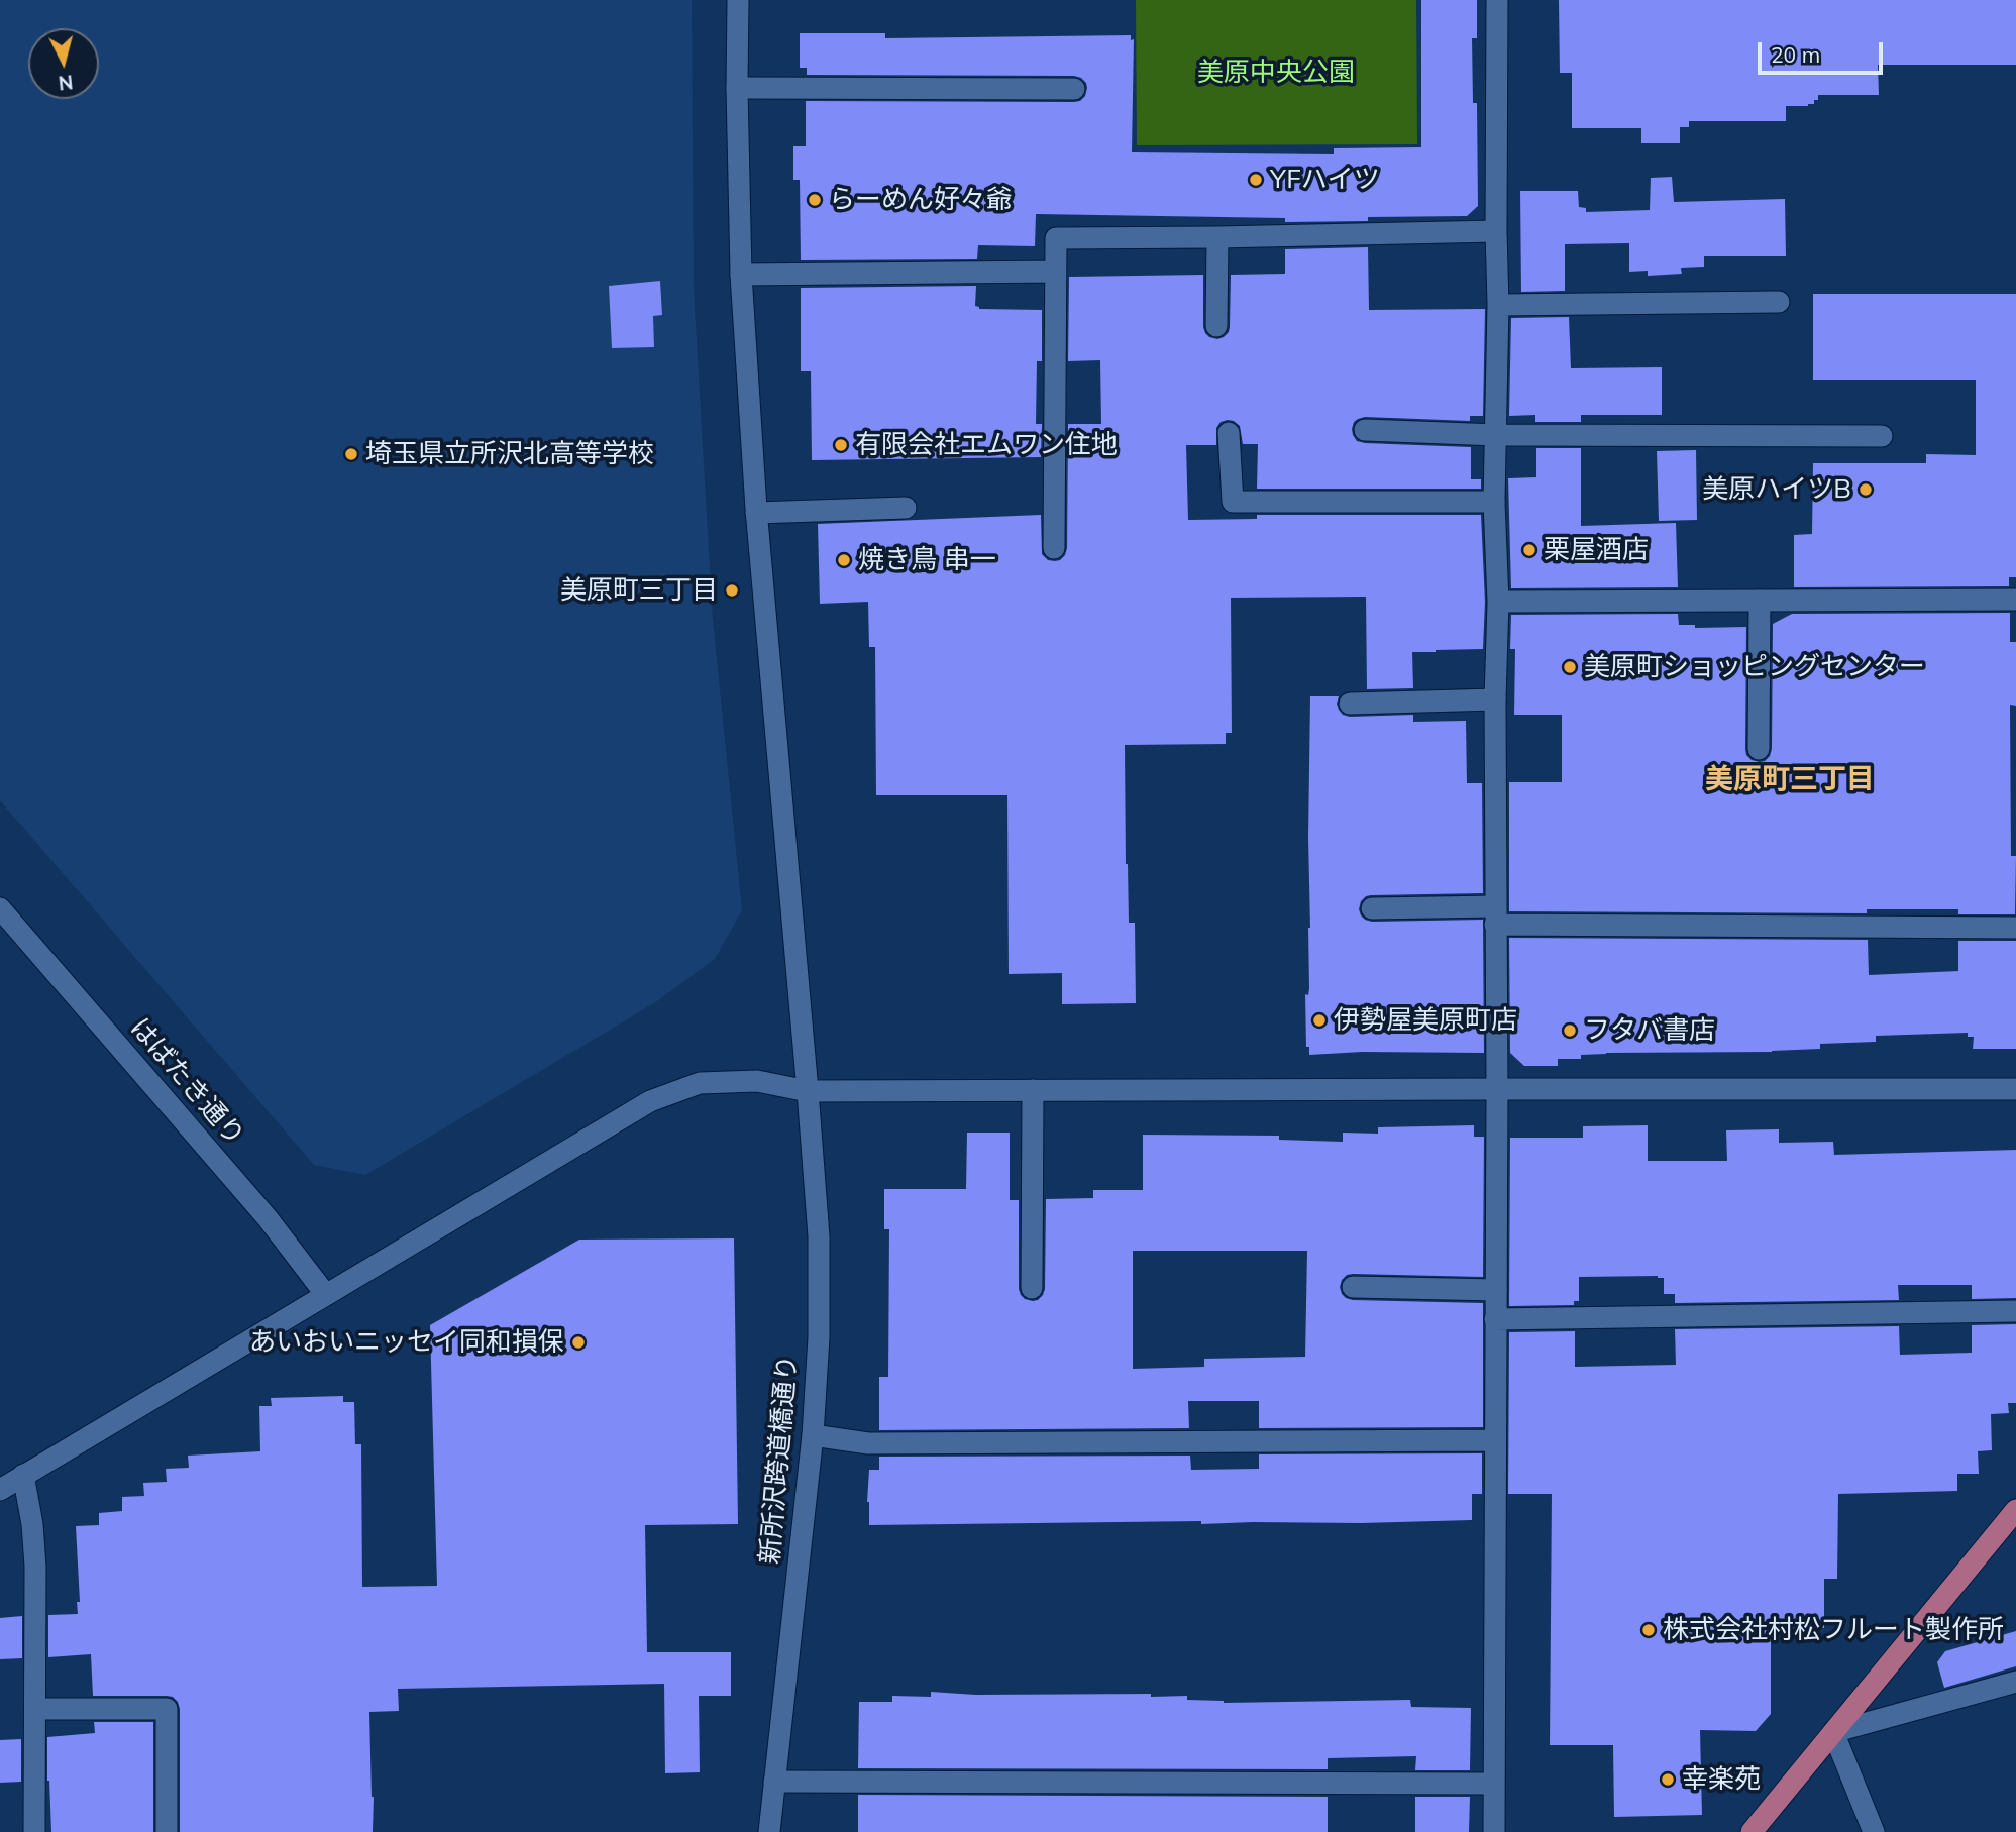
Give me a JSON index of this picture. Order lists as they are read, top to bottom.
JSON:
{
  "streets": {
    "street": ["はばたき通り", "新所沢跨道橋通り"]
  },
  "districts": ["美原町三丁目"],
  "parks": ["美原中央公園"],
  "places": [
    "YFハイツ",
    "らーめん好々爺",
    "有限会社エムワン住地",
    "埼玉県立所沢北高等学校",
    "美原ハイツB",
    "栗屋酒店",
    "焼き鳥 串一",
    "美原町三丁目",
    "美原町ショッピングセンター",
    "伊勢屋美原町店",
    "フタバ書店",
    "あいおいニッセイ同和損保",
    "株式会社村松フルート製作所",
    "幸楽苑"
  ],
  "scale_bar": "20 m",
  "north": "bottom"
}
